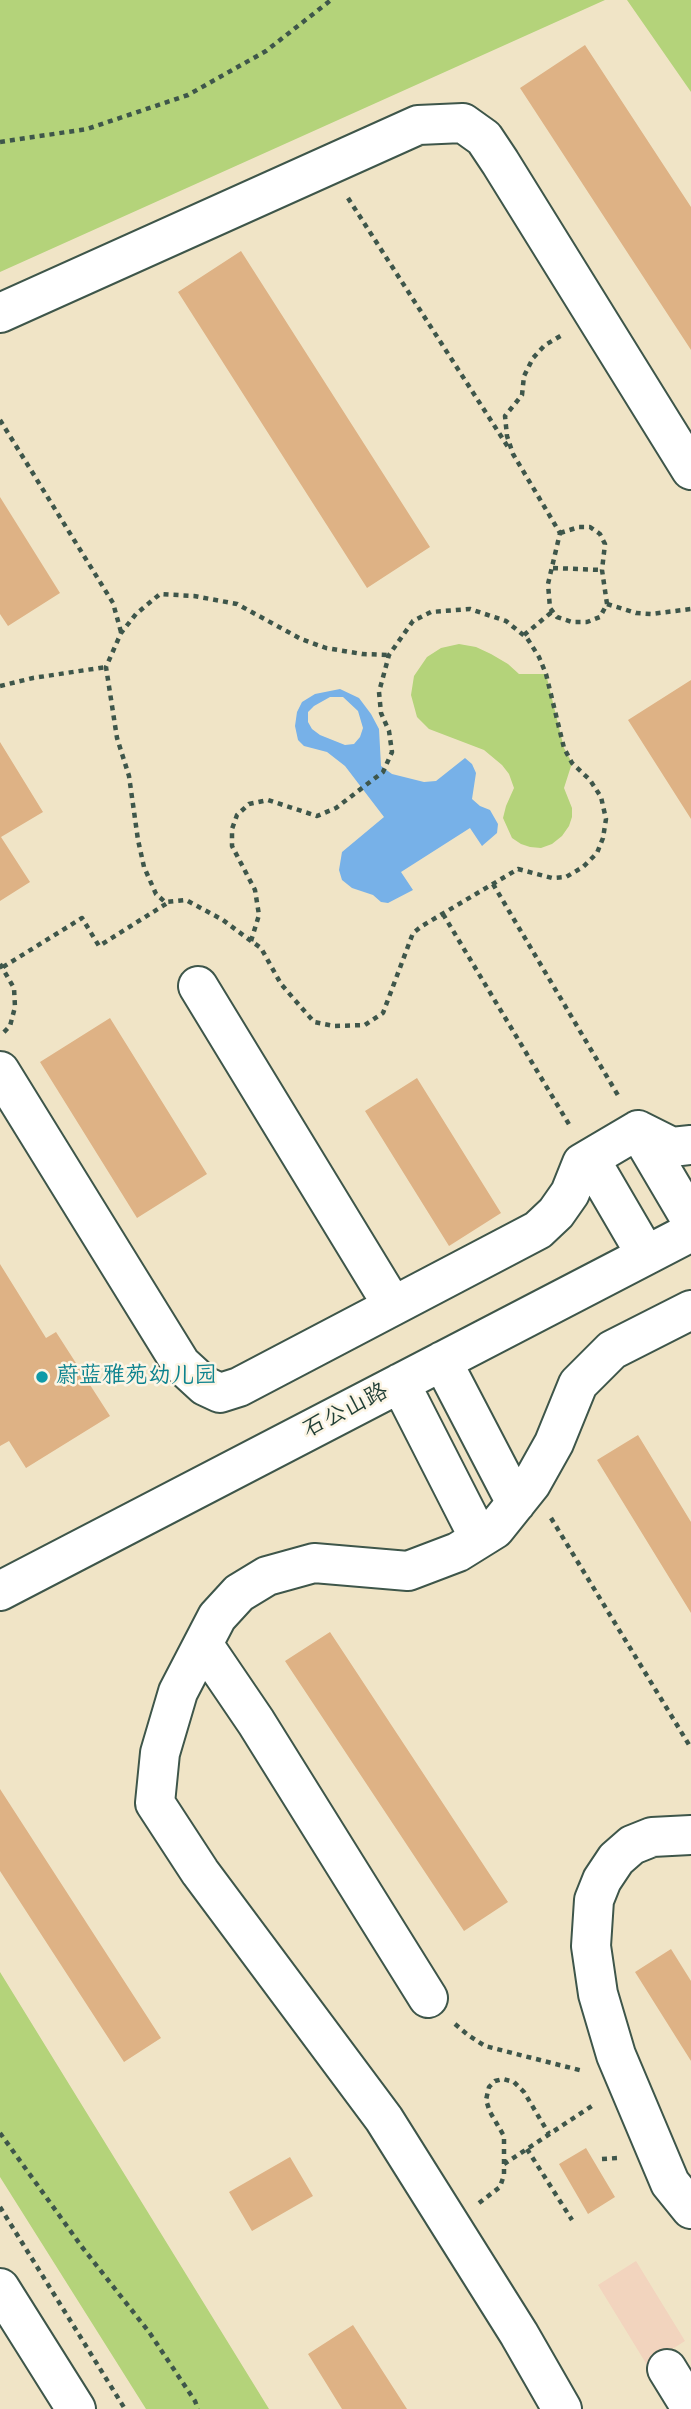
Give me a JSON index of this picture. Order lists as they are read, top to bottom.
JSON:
{
  "streets": {
    "street": ["石公山路"]
  },
  "places": ["蔚蓝雅苑幼儿园"]
}
